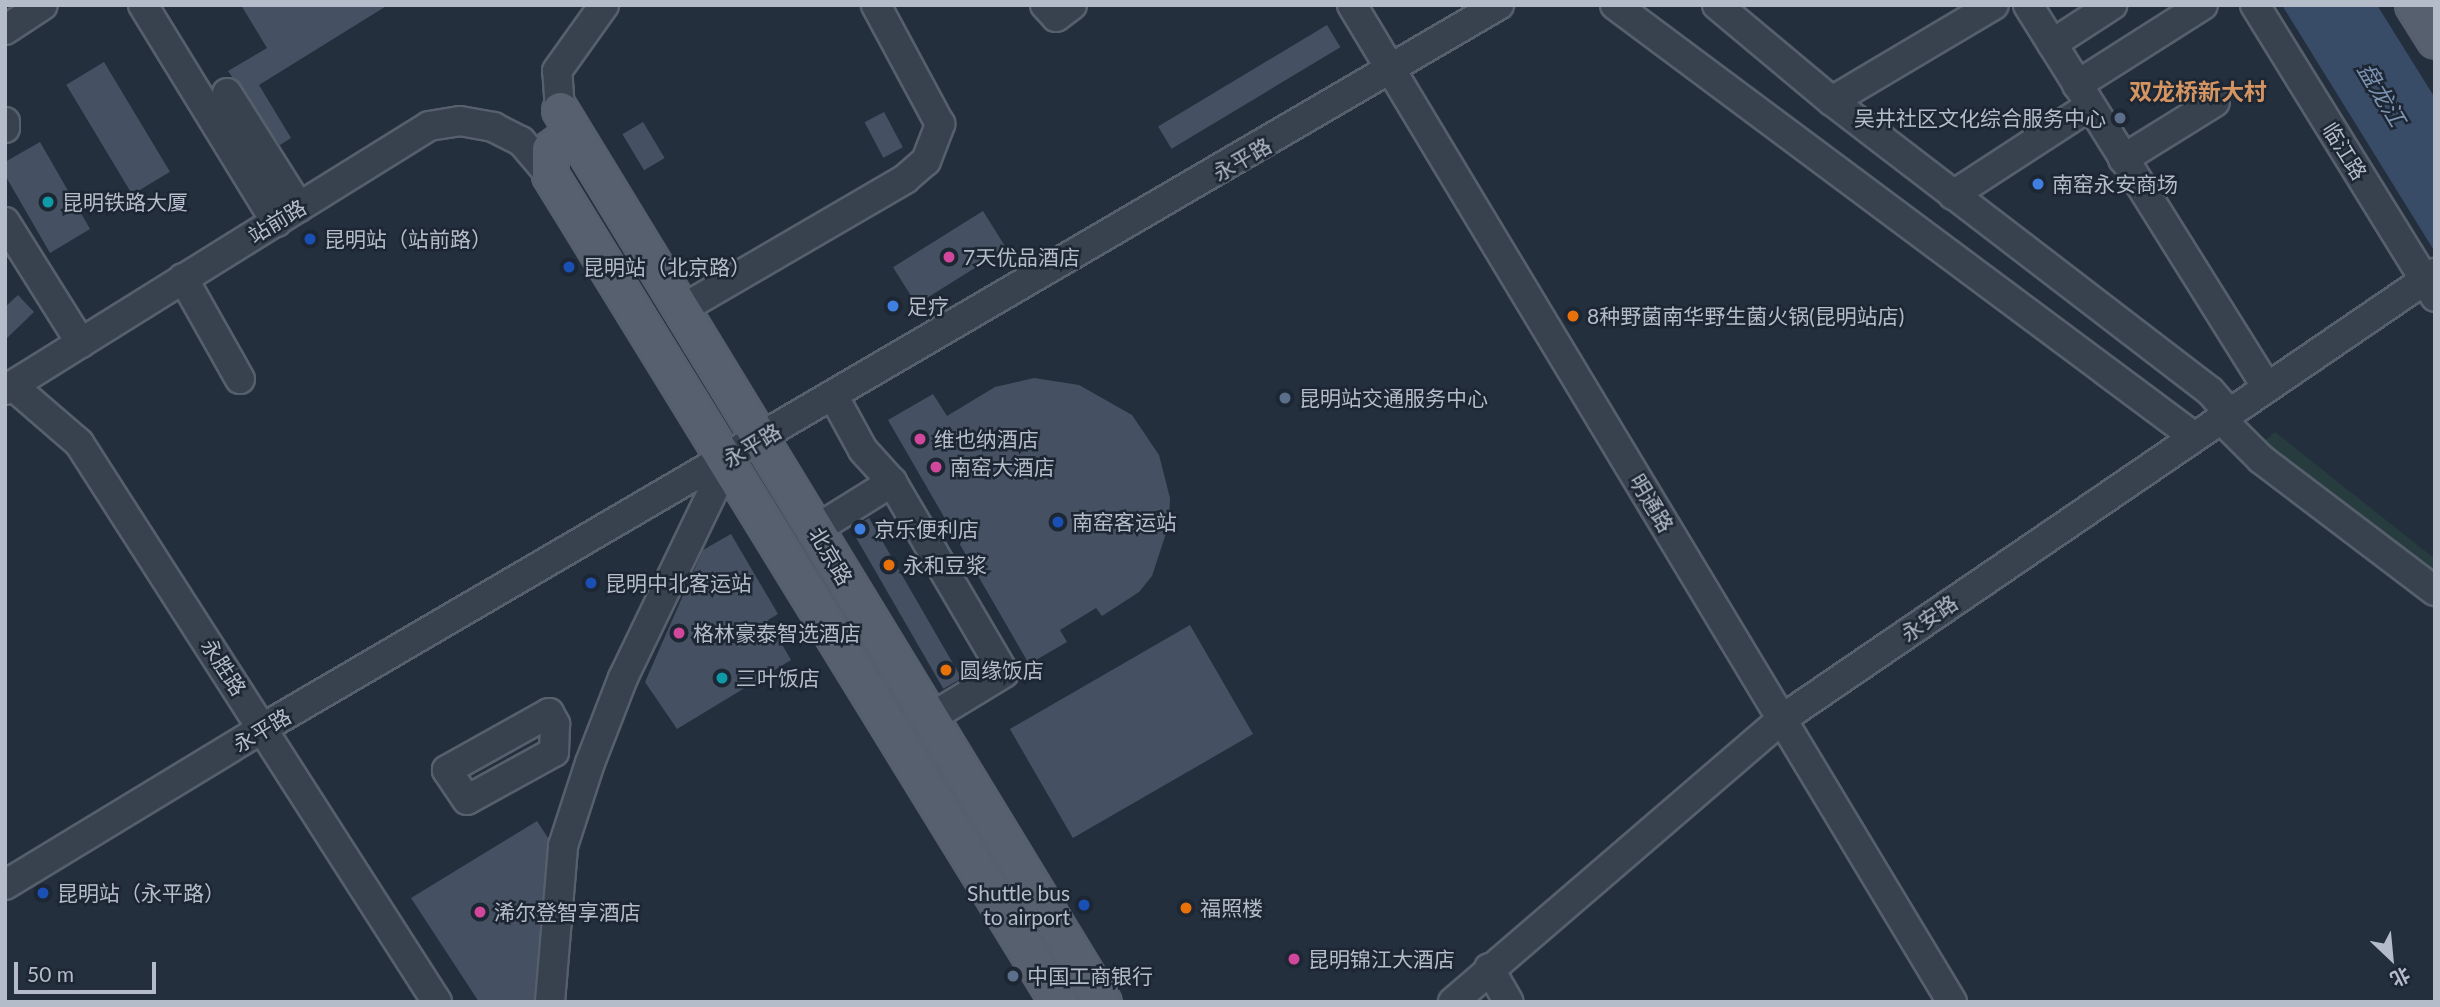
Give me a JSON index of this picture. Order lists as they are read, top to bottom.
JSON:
{
  "streets": {
    "main road": ["北京路"],
    "street": [
      "临江路",
      "永平路",
      "站前路",
      "明通路",
      "永安路",
      "永胜路"
    ]
  },
  "crossings": [
    ["临江路", "永安路"],
    ["永平路", "明通路"],
    ["永平路", "北京路"],
    ["永平路", "永胜路"],
    ["站前路", "北京路"],
    ["站前路", "永胜路"],
    ["明通路", "永安路"]
  ],
  "districts": ["双龙桥新大村"],
  "water": ["盘龙江"],
  "places": [
    "吴井社区文化综合服务中心",
    "南窑永安商场",
    "昆明铁路大厦",
    "昆明站（站前路）",
    "7天优品酒店",
    "昆明站（北京路）",
    "足疗",
    "8种野菌南华野生菌火锅(昆明站店)",
    "昆明站交通服务中心",
    "维也纳酒店",
    "南窑大酒店",
    "南窑客运站",
    "京乐便利店",
    "永和豆浆",
    "昆明中北客运站",
    "格林豪泰智选酒店",
    "圆缘饭店",
    "三叶饭店",
    "昆明站（永平路）",
    "Shuttle bus to airport",
    "福照楼",
    "浠尔登智享酒店",
    "昆明锦江大酒店",
    "中国工商银行"
  ],
  "scale_bar": "50 m",
  "north": "bottom right"
}
